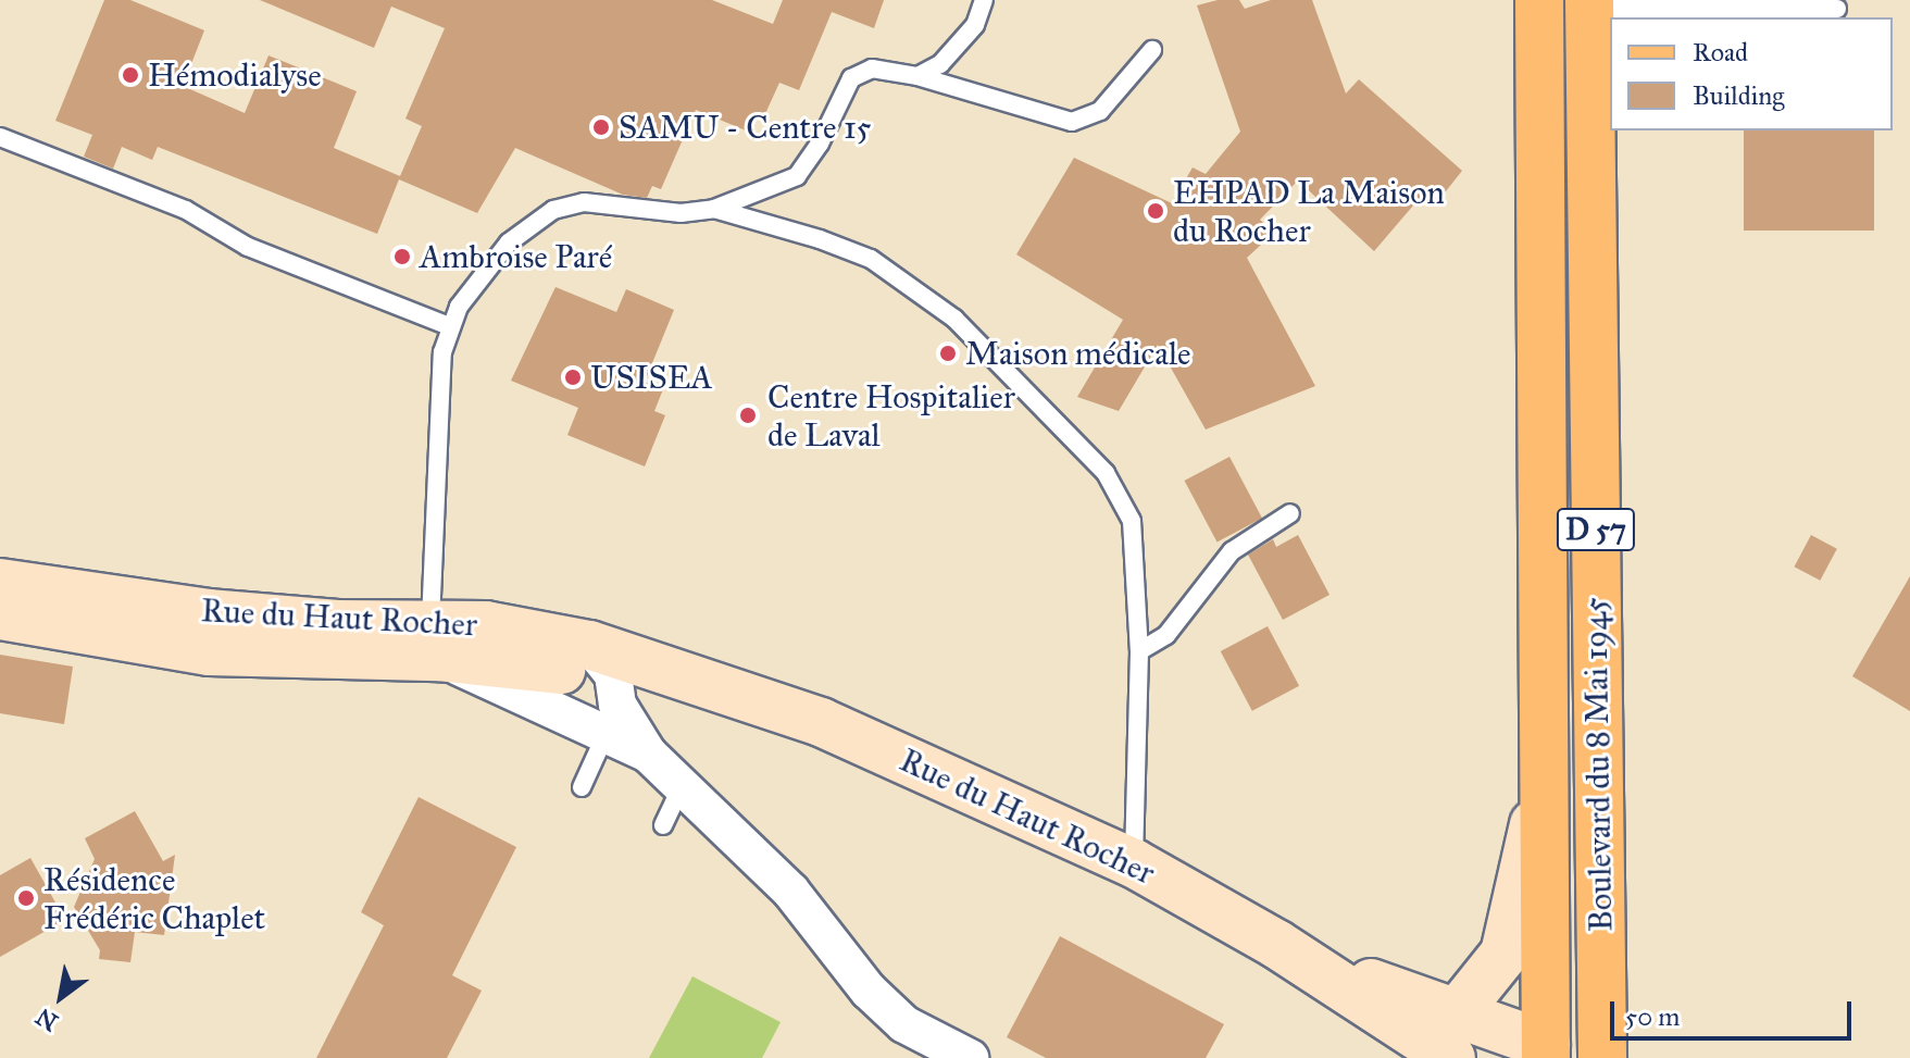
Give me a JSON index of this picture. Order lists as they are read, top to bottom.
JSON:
{
  "streets": {
    "main road": ["D 57", "Boulevard du 8 Mai 1945"],
    "street": ["Rue du Haut Rocher"]
  },
  "crossings": [
    ["Rue du Haut Rocher", "Boulevard du 8 Mai 1945"]
  ],
  "places": [
    "Hémodialyse",
    "SAMU - Centre 15",
    "EHPAD La Maison du Rocher",
    "Ambroise Paré",
    "Maison médicale",
    "USISEA",
    "Centre Hospitalier de Laval",
    "Résidence Frédéric Chaplet"
  ],
  "legend": ["Road", "Building"],
  "scale_bar": "50 m",
  "north": "bottom left"
}
